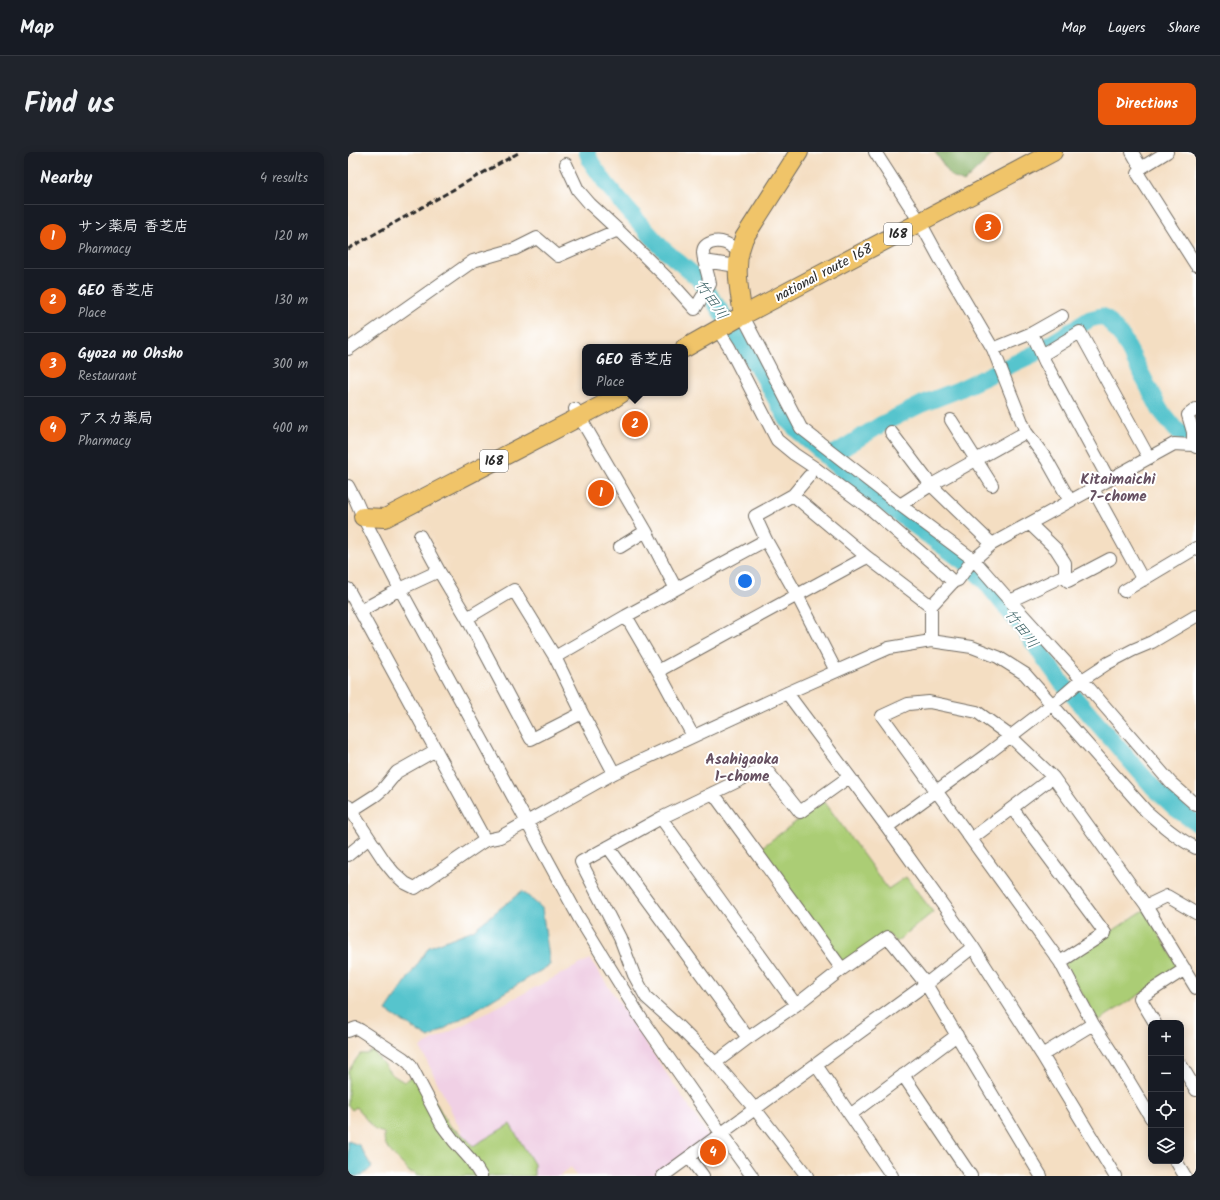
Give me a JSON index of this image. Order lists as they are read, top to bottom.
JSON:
{
  "streets": {
    "highway": ["168", "national route 168"]
  },
  "crossings": [
    ["168", "national route 168"]
  ],
  "districts": ["Kitaimaichi 7-chome", "Asahigaoka 1-chome"],
  "water": ["竹田川"],
  "page": {
    "header": "Map",
    "nav": ["Map", "Layers", "Share"],
    "title": "Find us",
    "buttons": "Directions",
    "heading": ["Nearby", "4 results"],
    "list": [
      {
        "mark": "1",
        "name": "サン薬局 香芝店",
        "note": "Pharmacy",
        "value": "120 m"
      },
      {
        "mark": "2",
        "name": "GEO 香芝店",
        "note": "Place",
        "value": "130 m"
      },
      {
        "mark": "3",
        "name": "Gyoza no Ohsho",
        "note": "Restaurant",
        "value": "300 m"
      },
      {
        "mark": "4",
        "name": "アスカ薬局",
        "note": "Pharmacy",
        "value": "400 m"
      }
    ],
    "pins": [
      "3",
      "2",
      "1",
      "4"
    ],
    "popup": ["GEO 香芝店", "Place"],
    "map_buttons": ["+", "−"]
  }
}
